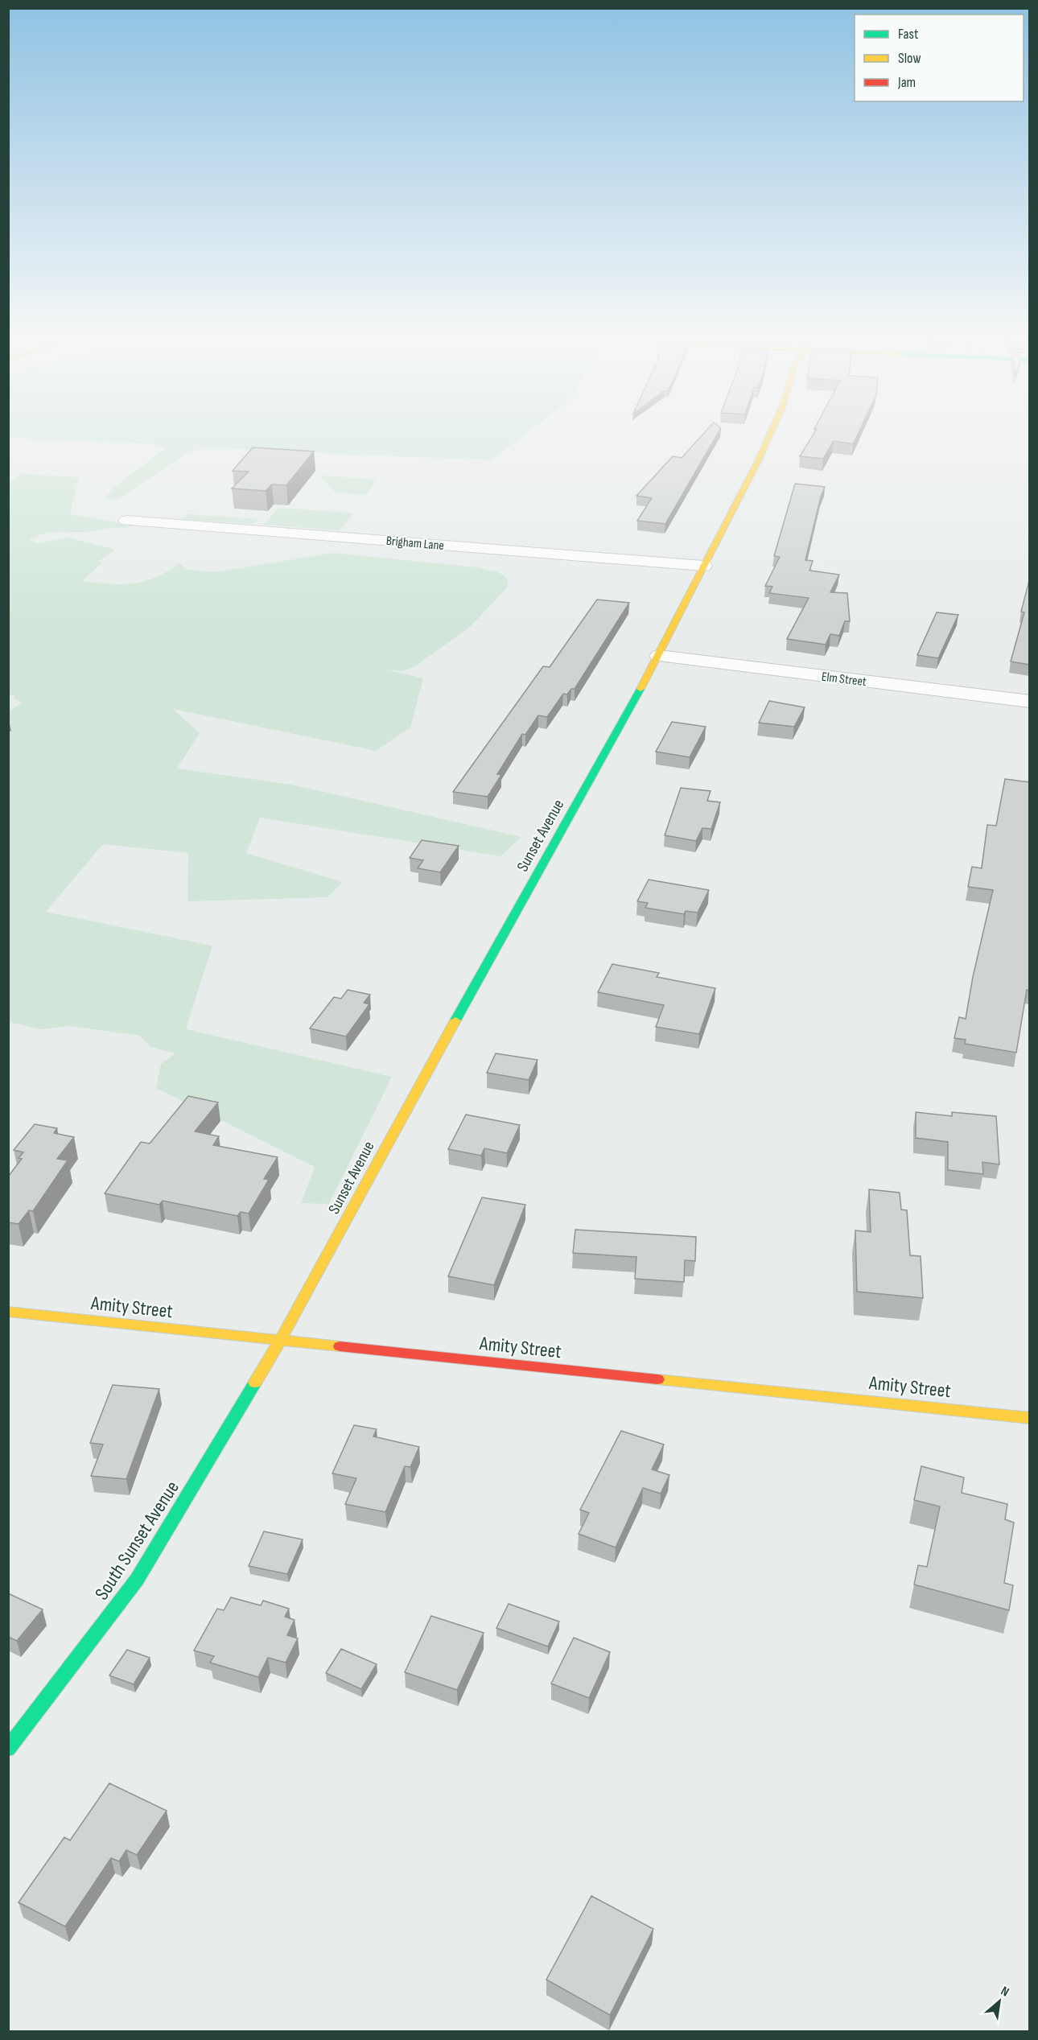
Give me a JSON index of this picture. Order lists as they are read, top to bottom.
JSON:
{
  "streets": {
    "street": [
      "Brigham Lane",
      "Elm Street",
      "Sunset Avenue",
      "Amity Street",
      "South Sunset Avenue"
    ]
  },
  "crossings": [
    ["Brigham Lane", "Sunset Avenue"],
    ["Elm Street", "Sunset Avenue"],
    ["Sunset Avenue", "Amity Street"],
    ["Sunset Avenue", "South Sunset Avenue"],
    ["Amity Street", "South Sunset Avenue"]
  ],
  "legend": ["Fast", "Slow", "Jam"],
  "north": "top right"
}
